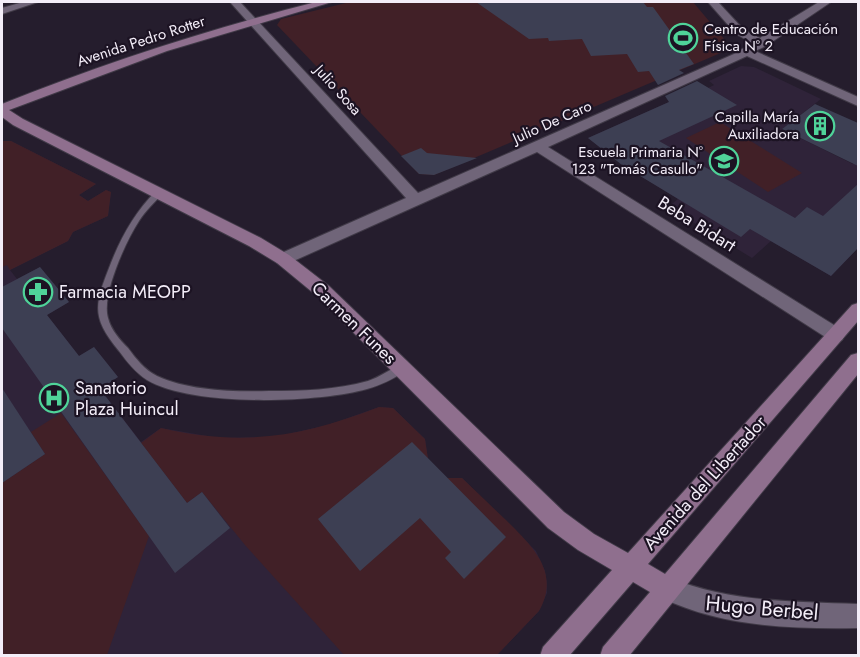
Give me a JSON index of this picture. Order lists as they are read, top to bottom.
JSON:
{
  "streets": {
    "main road": ["Avenida Pedro Rotter", "Carmen Funes", "Avenida del Libertador"],
    "street": [
      "Julio Sosa",
      "Julio De Caro",
      "Beba Bidart",
      "Hugo Berbel"
    ]
  },
  "crossings": [
    ["Avenida Pedro Rotter", "Julio Sosa"],
    ["Avenida Pedro Rotter", "Carmen Funes"],
    ["Julio Sosa", "Julio De Caro"],
    ["Julio De Caro", "Beba Bidart"],
    ["Julio De Caro", "Carmen Funes"],
    ["Beba Bidart", "Avenida del Libertador"],
    ["Carmen Funes", "Avenida del Libertador"],
    ["Carmen Funes", "Hugo Berbel"],
    ["Avenida del Libertador", "Hugo Berbel"]
  ],
  "places": {
    "sports": ["Centro de Educación Física N° 2"],
    "building": ["Capilla María Auxiliadora"],
    "school or university": ["Escuela Primaria N° 123 \"Tomás Casullo\""],
    "pharmacy": ["Farmacia MEOPP"],
    "hospital": ["Sanatorio Plaza Huincul"]
  }
}
